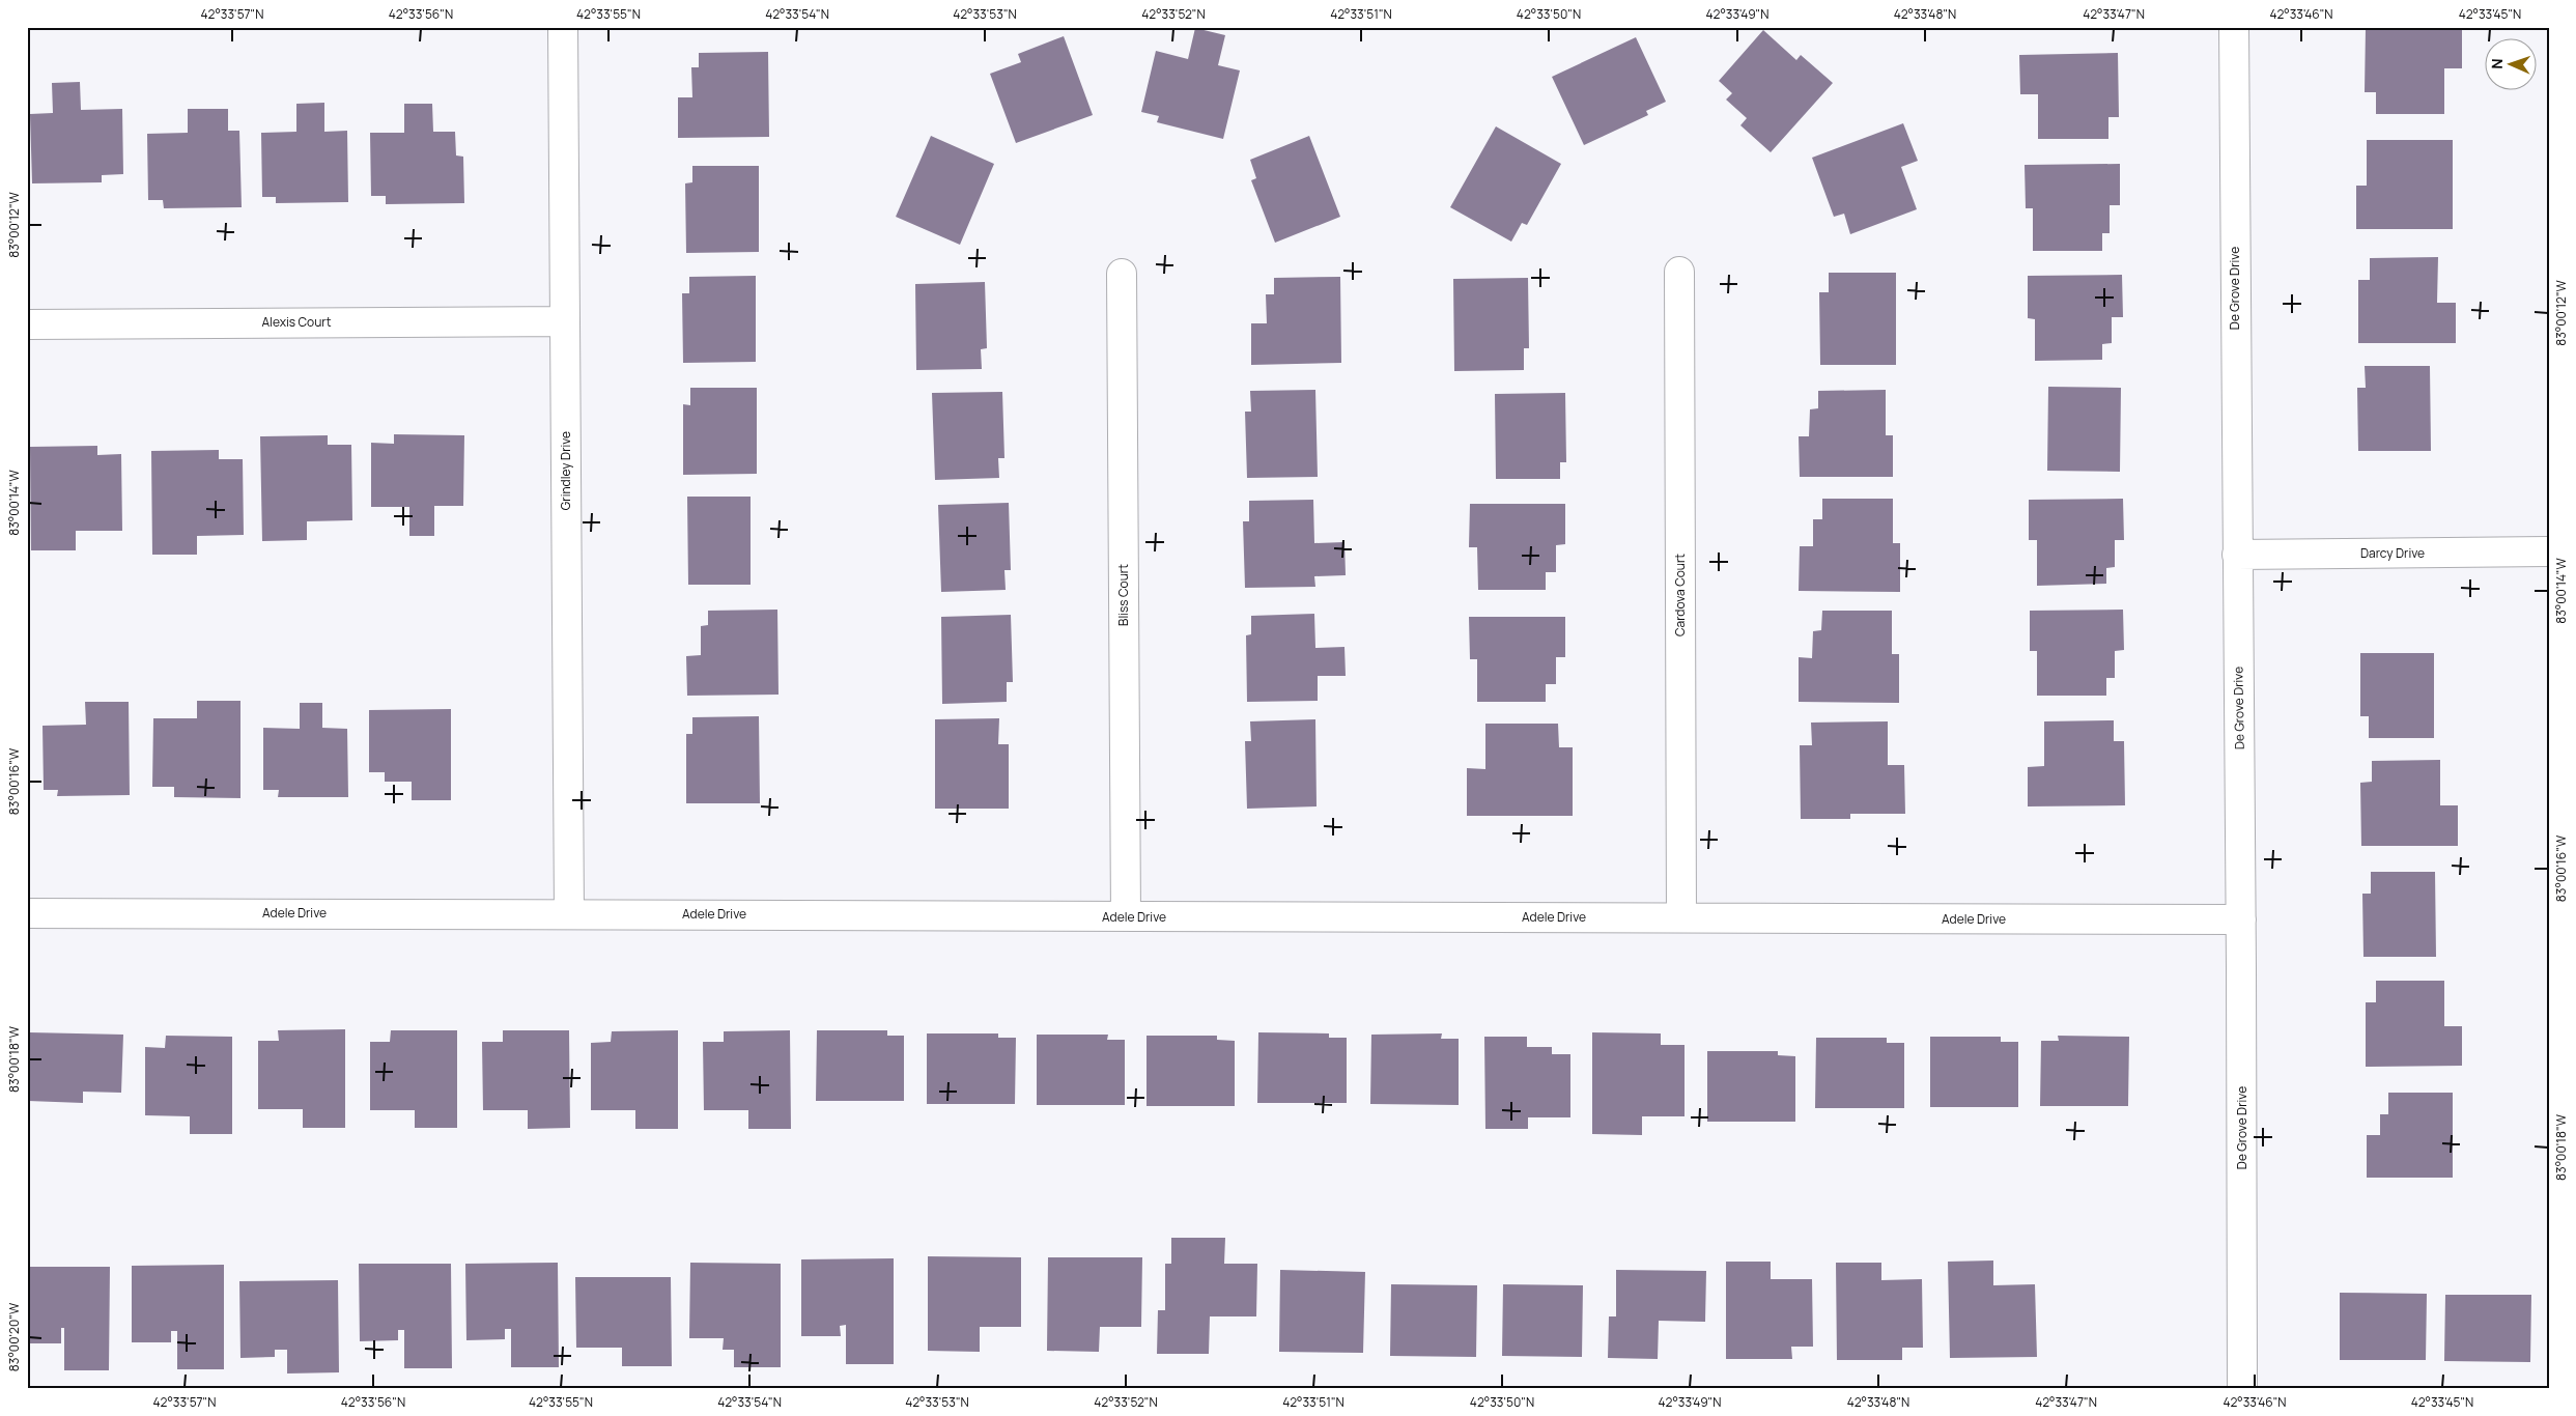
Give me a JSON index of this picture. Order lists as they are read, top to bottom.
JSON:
{
  "streets": {
    "street": [
      "De Grove Drive",
      "Alexis Court",
      "Grindley Drive",
      "Darcy Drive",
      "Bliss Court",
      "Cardova Court",
      "Adele Drive"
    ]
  },
  "crossings": [
    ["De Grove Drive", "Darcy Drive"],
    ["De Grove Drive", "Adele Drive"],
    ["Alexis Court", "Grindley Drive"],
    ["Grindley Drive", "Adele Drive"],
    ["Bliss Court", "Adele Drive"],
    ["Cardova Court", "Adele Drive"]
  ],
  "north": "left",
  "coordinates": [
    "42°33'57\"N",
    "42°33'56\"N",
    "42°33'55\"N",
    "42°33'54\"N",
    "42°33'53\"N",
    "42°33'52\"N",
    "42°33'51\"N",
    "42°33'50\"N",
    "42°33'49\"N",
    "42°33'48\"N",
    "42°33'47\"N",
    "42°33'46\"N",
    "42°33'45\"N",
    "83°00'12\"W",
    "83°00'14\"W",
    "83°00'16\"W",
    "83°00'18\"W",
    "83°00'20\"W"
  ]
}
